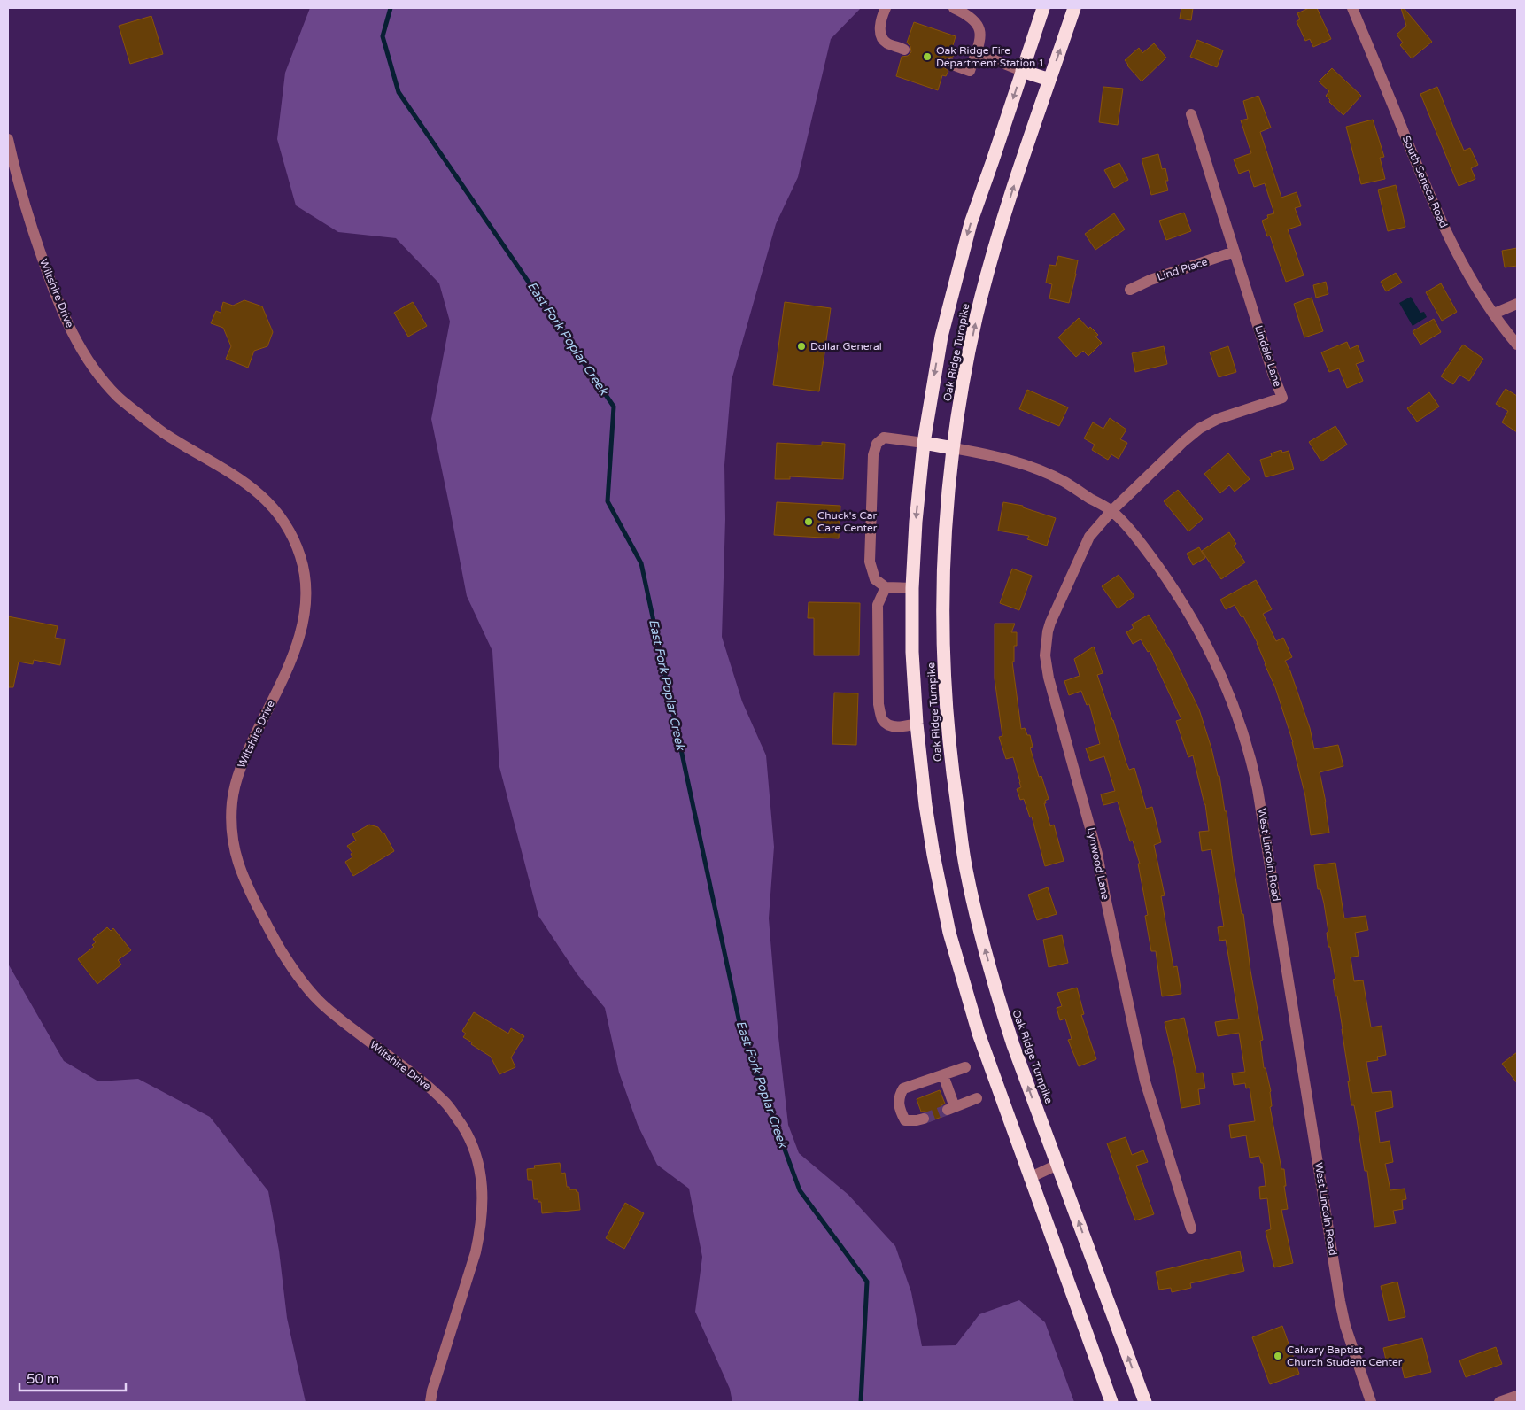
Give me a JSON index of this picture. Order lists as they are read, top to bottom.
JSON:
{
  "streets": {
    "highway": ["Oak Ridge Turnpike"],
    "street": [
      "South Seneca Road",
      "Lind Place",
      "Wiltshire Drive",
      "Lindale Lane",
      "West Lincoln Road",
      "Lynwood Lane"
    ]
  },
  "crossings": [
    ["Lind Place", "Lindale Lane"],
    ["Oak Ridge Turnpike", "West Lincoln Road"],
    ["Lindale Lane", "West Lincoln Road"],
    ["Lindale Lane", "Lynwood Lane"],
    ["West Lincoln Road", "Lynwood Lane"]
  ],
  "water": ["East Fork Poplar Creek"],
  "places": [
    "Oak Ridge Fire Department Station 1",
    "Dollar General",
    "Chuck's Car Care Center",
    "Calvary Baptist Church Student Center"
  ],
  "scale_bar": "50 m"
}
